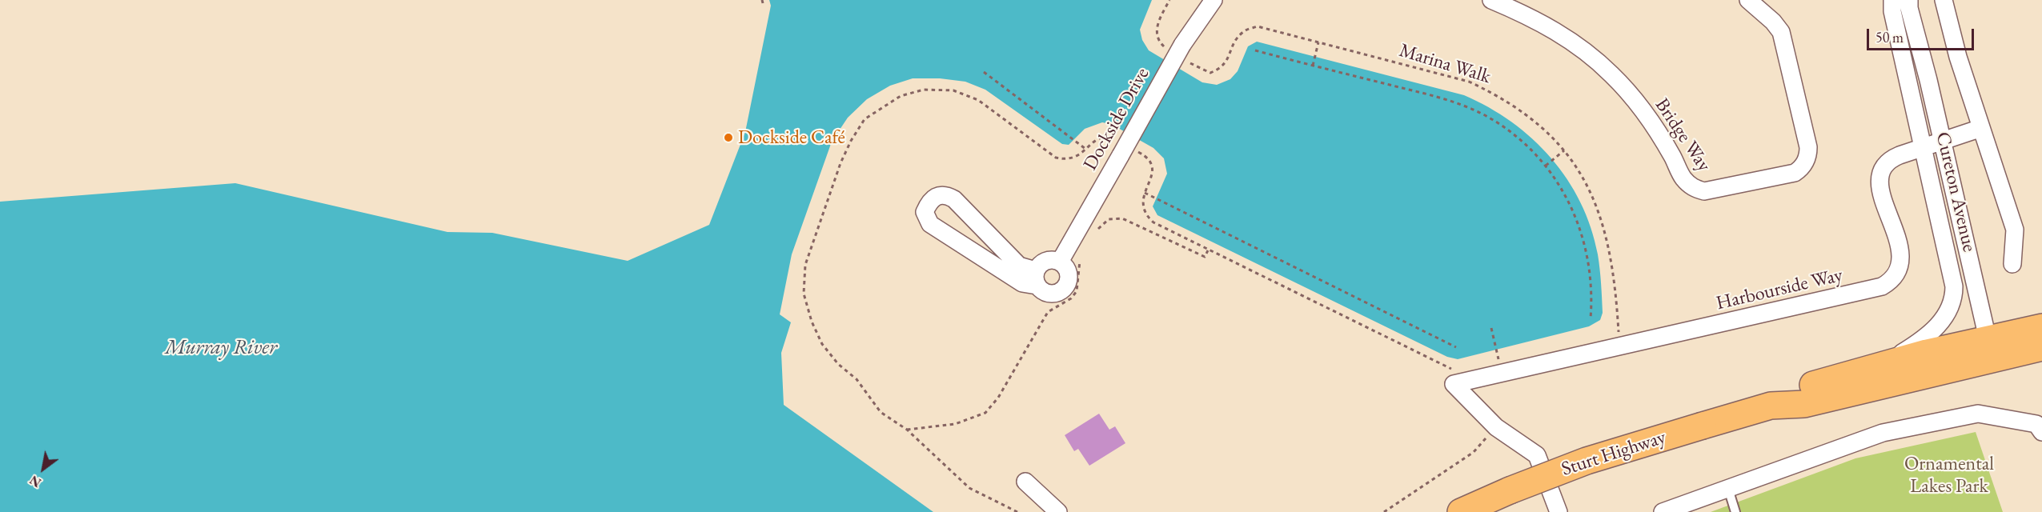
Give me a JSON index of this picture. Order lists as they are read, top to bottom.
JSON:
{
  "streets": {
    "highway": ["Sturt Highway"],
    "street": [
      "Dockside Drive",
      "Bridge Way",
      "Cureton Avenue",
      "Harbourside Way"
    ],
    "path": ["Marina Walk"]
  },
  "crossings": [
    ["Cureton Avenue", "Harbourside Way"],
    ["Cureton Avenue", "Sturt Highway"]
  ],
  "water": ["Murray River"],
  "parks": ["Ornamental Lakes Park"],
  "places": ["Dockside Café"],
  "scale_bar": "50 m",
  "north": "bottom left"
}
